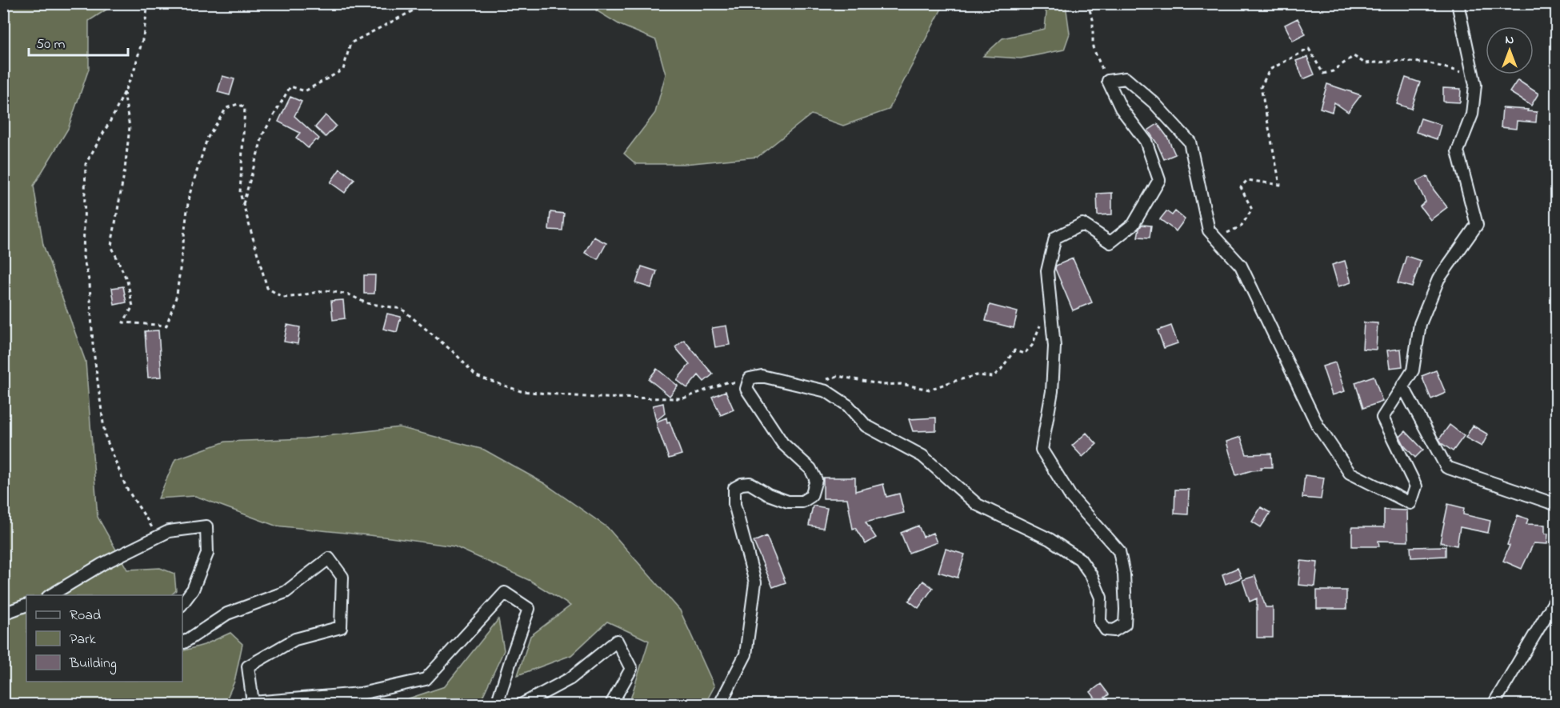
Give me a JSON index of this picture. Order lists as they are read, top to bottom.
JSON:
{
  "legend": ["Road", "Park", "Building"],
  "scale_bar": "50 m",
  "north": "top"
}
